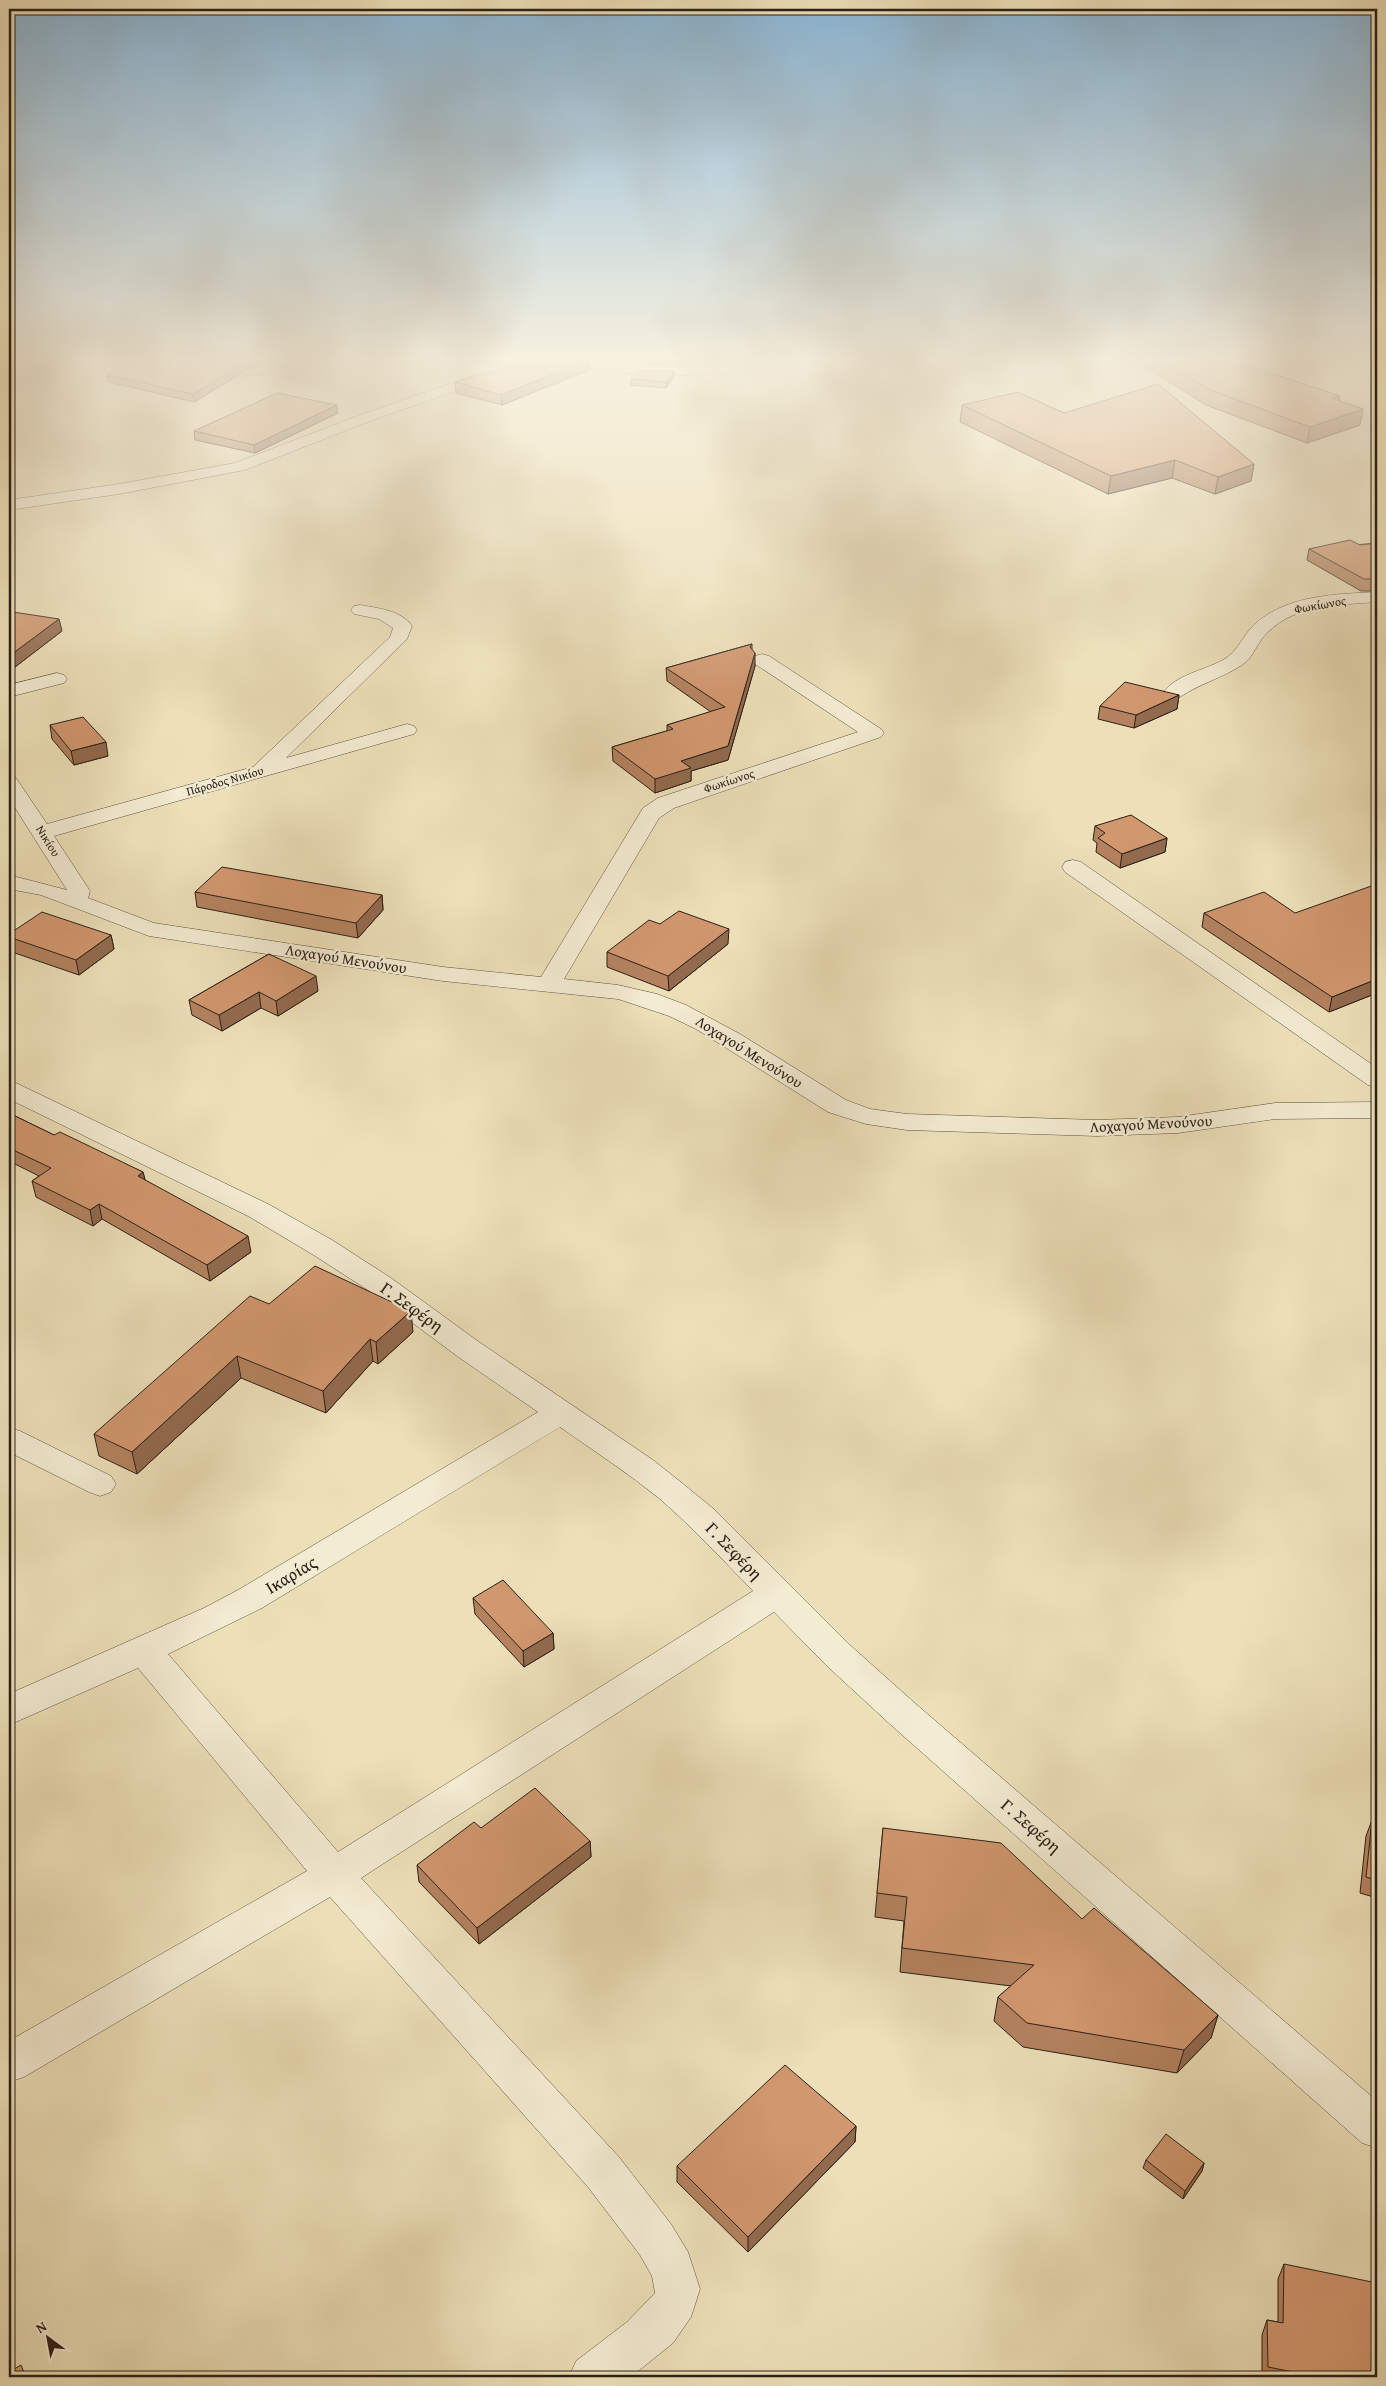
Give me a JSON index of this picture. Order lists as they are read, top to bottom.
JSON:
{
  "streets": {
    "street": [
      "Φωκίωνος",
      "Πάροδος Νικίου",
      "Νικίου",
      "Λοχαγού Μενούνου",
      "Γ. Σεφέρη",
      "Ικαρίας"
    ]
  },
  "crossings": [
    ["Φωκίωνος", "Λοχαγού Μενούνου"],
    ["Πάροδος Νικίου", "Νικίου"],
    ["Νικίου", "Λοχαγού Μενούνου"],
    ["Γ. Σεφέρη", "Ικαρίας"]
  ],
  "north": "top left"
}
